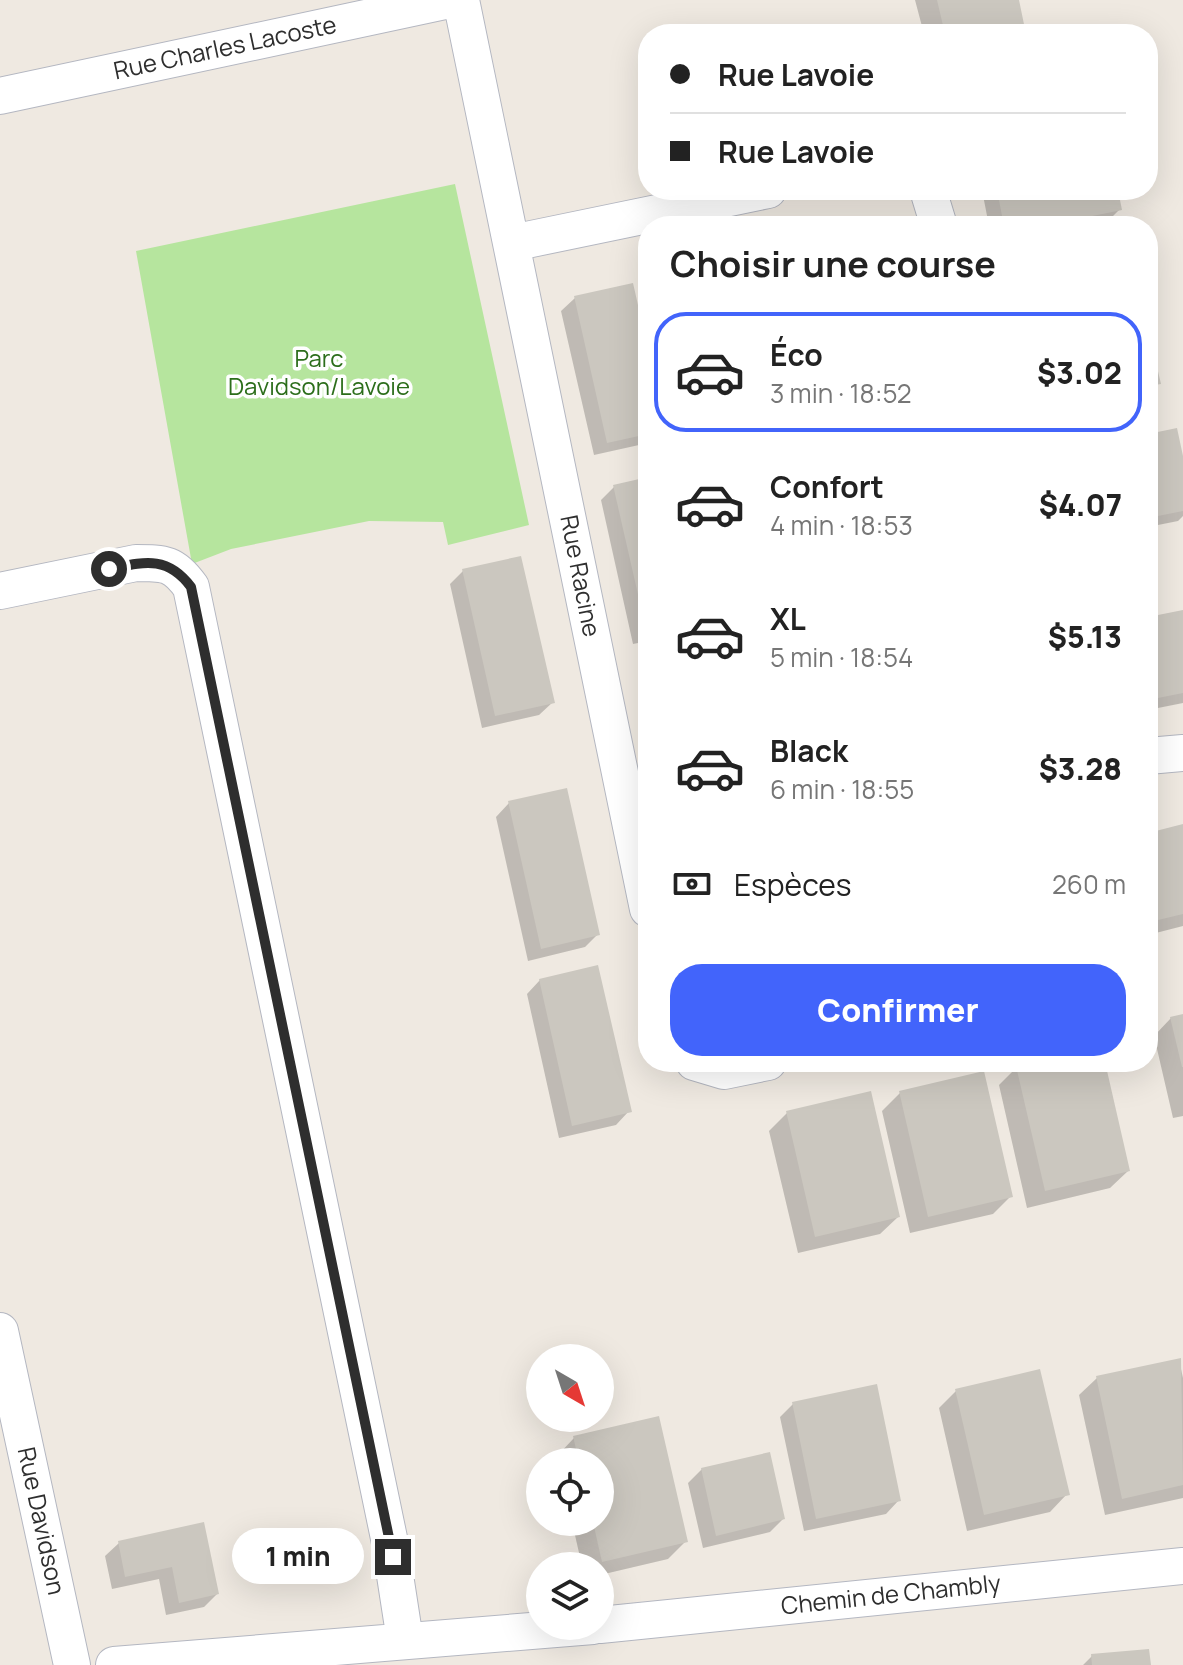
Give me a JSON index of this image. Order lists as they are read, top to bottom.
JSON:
{
  "streets": {
    "street": [
      "Rue Charles Lacoste",
      "Rue Racine",
      "Rue Davidson",
      "Chemin de Chambly"
    ]
  },
  "parks": ["Parc Davidson/Lavoie"],
  "north": "bottom right",
  "page": {
    "banner": ["Rue Lavoie", "Rue Lavoie"],
    "heading": "Choisir une course",
    "list": [
      {
        "name": "Éco",
        "note": "3 min · 18:52",
        "value": "$3.02"
      },
      {
        "name": "Confort",
        "note": "4 min · 18:53",
        "value": "$4.07"
      },
      {
        "name": "XL",
        "note": "5 min · 18:54",
        "value": "$5.13"
      },
      {
        "name": "Black",
        "note": "6 min · 18:55",
        "value": "$3.28"
      }
    ],
    "pay": ["Espèces", "260 m"],
    "buttons": "Confirmer",
    "bubble": "1 min"
  }
}
